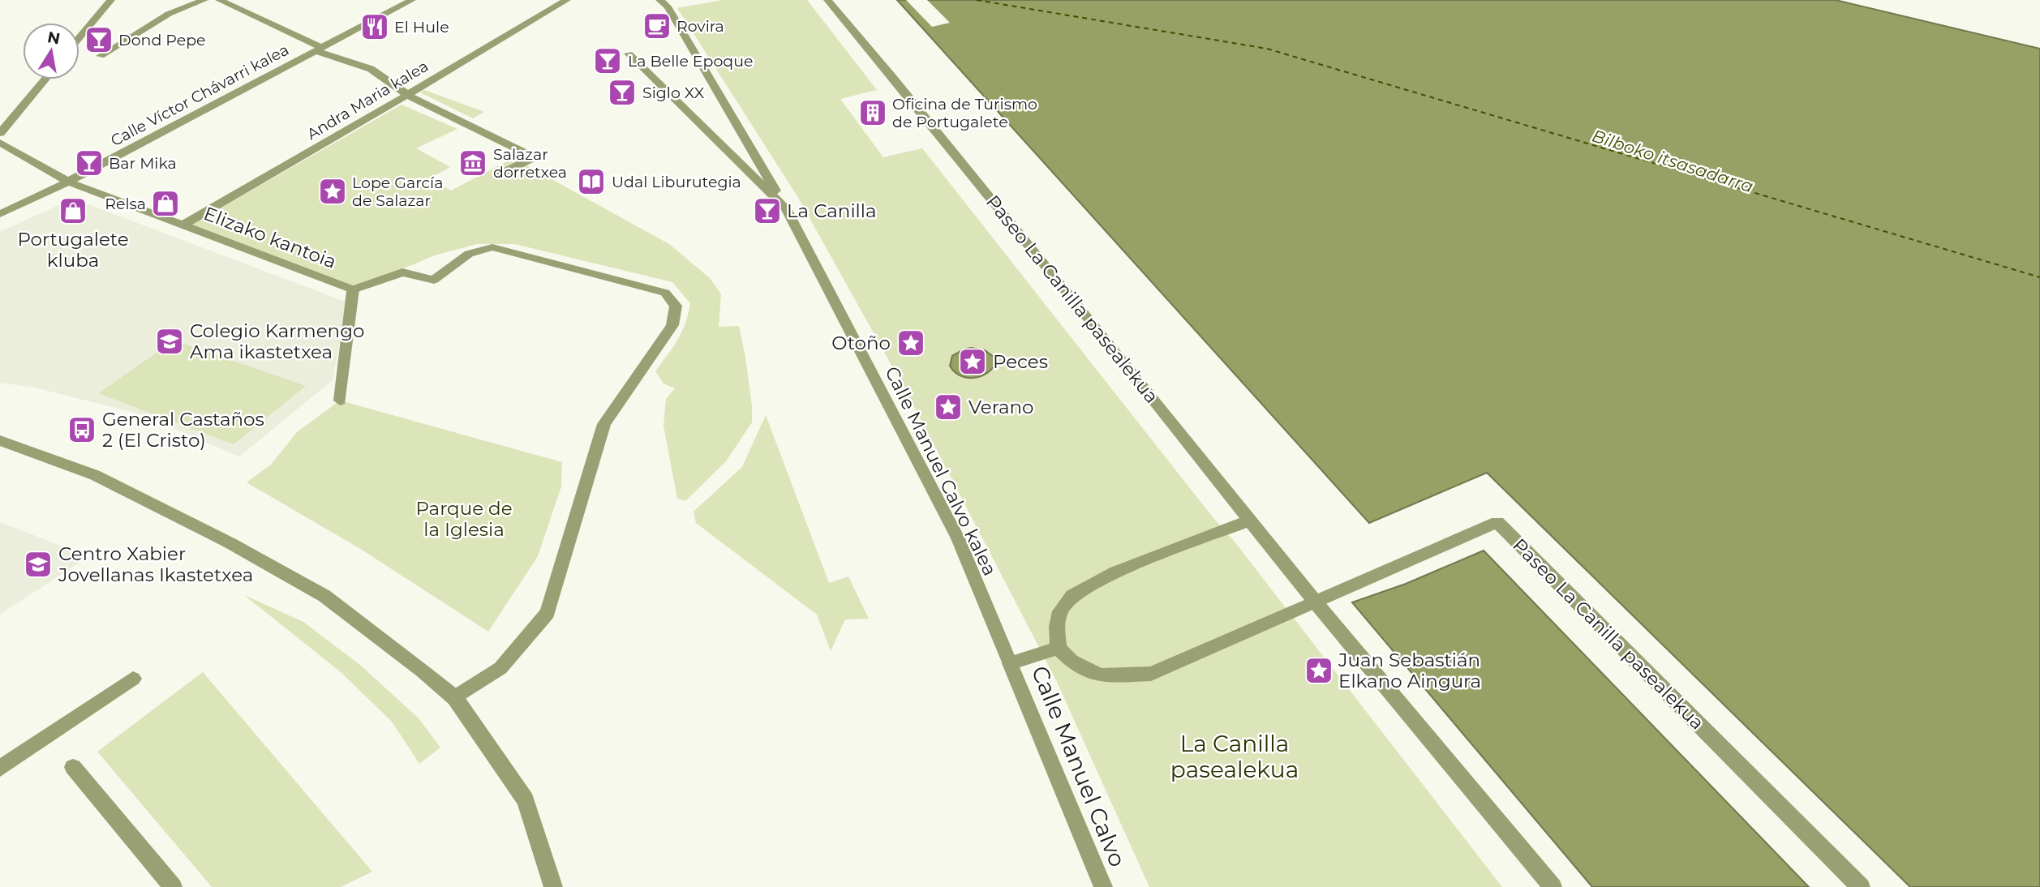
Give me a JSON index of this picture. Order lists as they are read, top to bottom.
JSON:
{
  "streets": {
    "street": [
      "Calle Víctor Chávarri kalea",
      "Andra Maria kalea",
      "Elizako kantoia",
      "Paseo La Canilla pasealekua",
      "Calle Manuel Calvo kalea",
      "Calle Manuel Calvo"
    ]
  },
  "crossings": [
    ["Calle Víctor Chávarri kalea", "Elizako kantoia"],
    ["Andra Maria kalea", "Elizako kantoia"],
    ["Calle Manuel Calvo kalea", "Calle Manuel Calvo"]
  ],
  "water": ["Bilboko itsasadarra"],
  "parks": ["Parque de la Iglesia", "La Canilla pasealekua"],
  "places": {
    "cafe": ["Rovira"],
    "restaurant": ["El Hule"],
    "bar": [
      "Dond Pepe",
      "La Belle Epoque",
      "Siglo XX",
      "Bar Mika",
      "La Canilla"
    ],
    "building": ["Oficina de Turismo de Portugalete"],
    "museum": ["Salazar dorretxea"],
    "library": ["Udal Liburutegia"],
    "place": [
      "Lope García de Salazar",
      "Otoño",
      "Peces",
      "Verano",
      "Juan Sebastián Elkano Aingura"
    ],
    "shop": ["Relsa", "Portugalete kluba"],
    "school or university": ["Colegio Karmengo Ama ikastetxea", "Centro Xabier Jovellanas Ikastetxea"],
    "bus stop": ["General Castaños 2 (El Cristo)"]
  },
  "north": "top"
}
